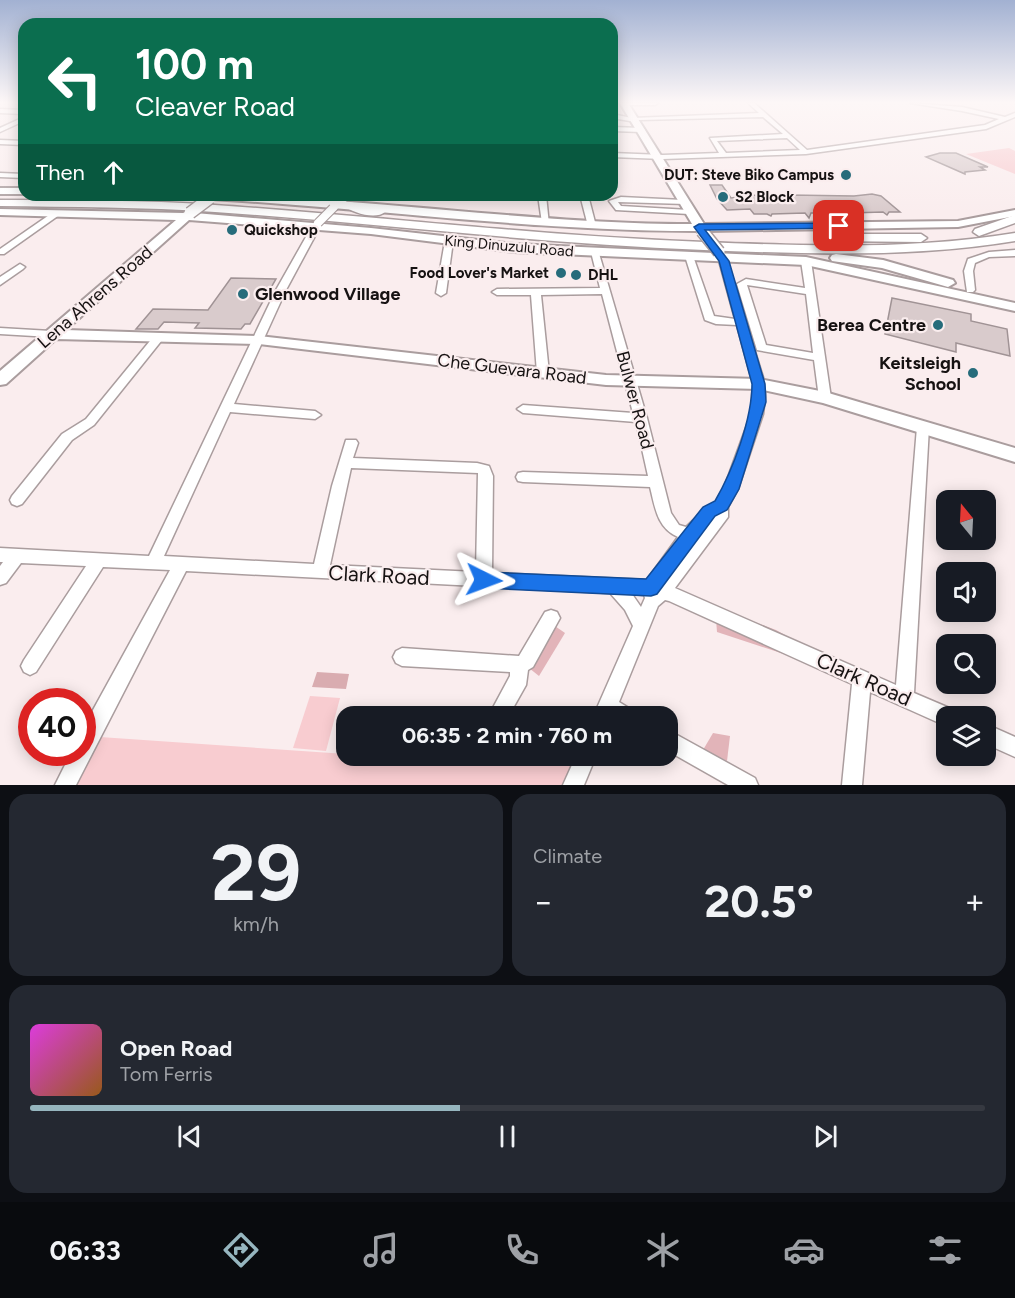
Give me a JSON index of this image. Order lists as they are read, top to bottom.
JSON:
{
  "streets": {
    "main road": ["King Dinuzulu Road", "Lena Ahrens Road", "Che Guevara Road"],
    "street": ["Bulwer Road", "Clark Road"]
  },
  "crossings": [
    ["King Dinuzulu Road", "Lena Ahrens Road"],
    ["King Dinuzulu Road", "Bulwer Road"],
    ["Lena Ahrens Road", "Che Guevara Road"],
    ["Che Guevara Road", "Bulwer Road"]
  ],
  "places": [
    "DUT: Steve Biko Campus",
    "S2 Block",
    "Quickshop",
    "Food Lover's Market",
    "DHL",
    "Glenwood Village",
    "Berea Centre",
    "Keitsleigh School"
  ],
  "north": "top",
  "page": {
    "turn": ["100 m", "Cleaver Road"],
    "then": "Then",
    "limit": "40",
    "trip": "06:35 · 2 min · 760 m",
    "tile": [
      ["29", "km/h"],
      "Climate"
    ],
    "heat": ["−", "20.5°", "+"],
    "song": ["Open Road", "Tom Ferris"],
    "tabs": "06:33"
  }
}
